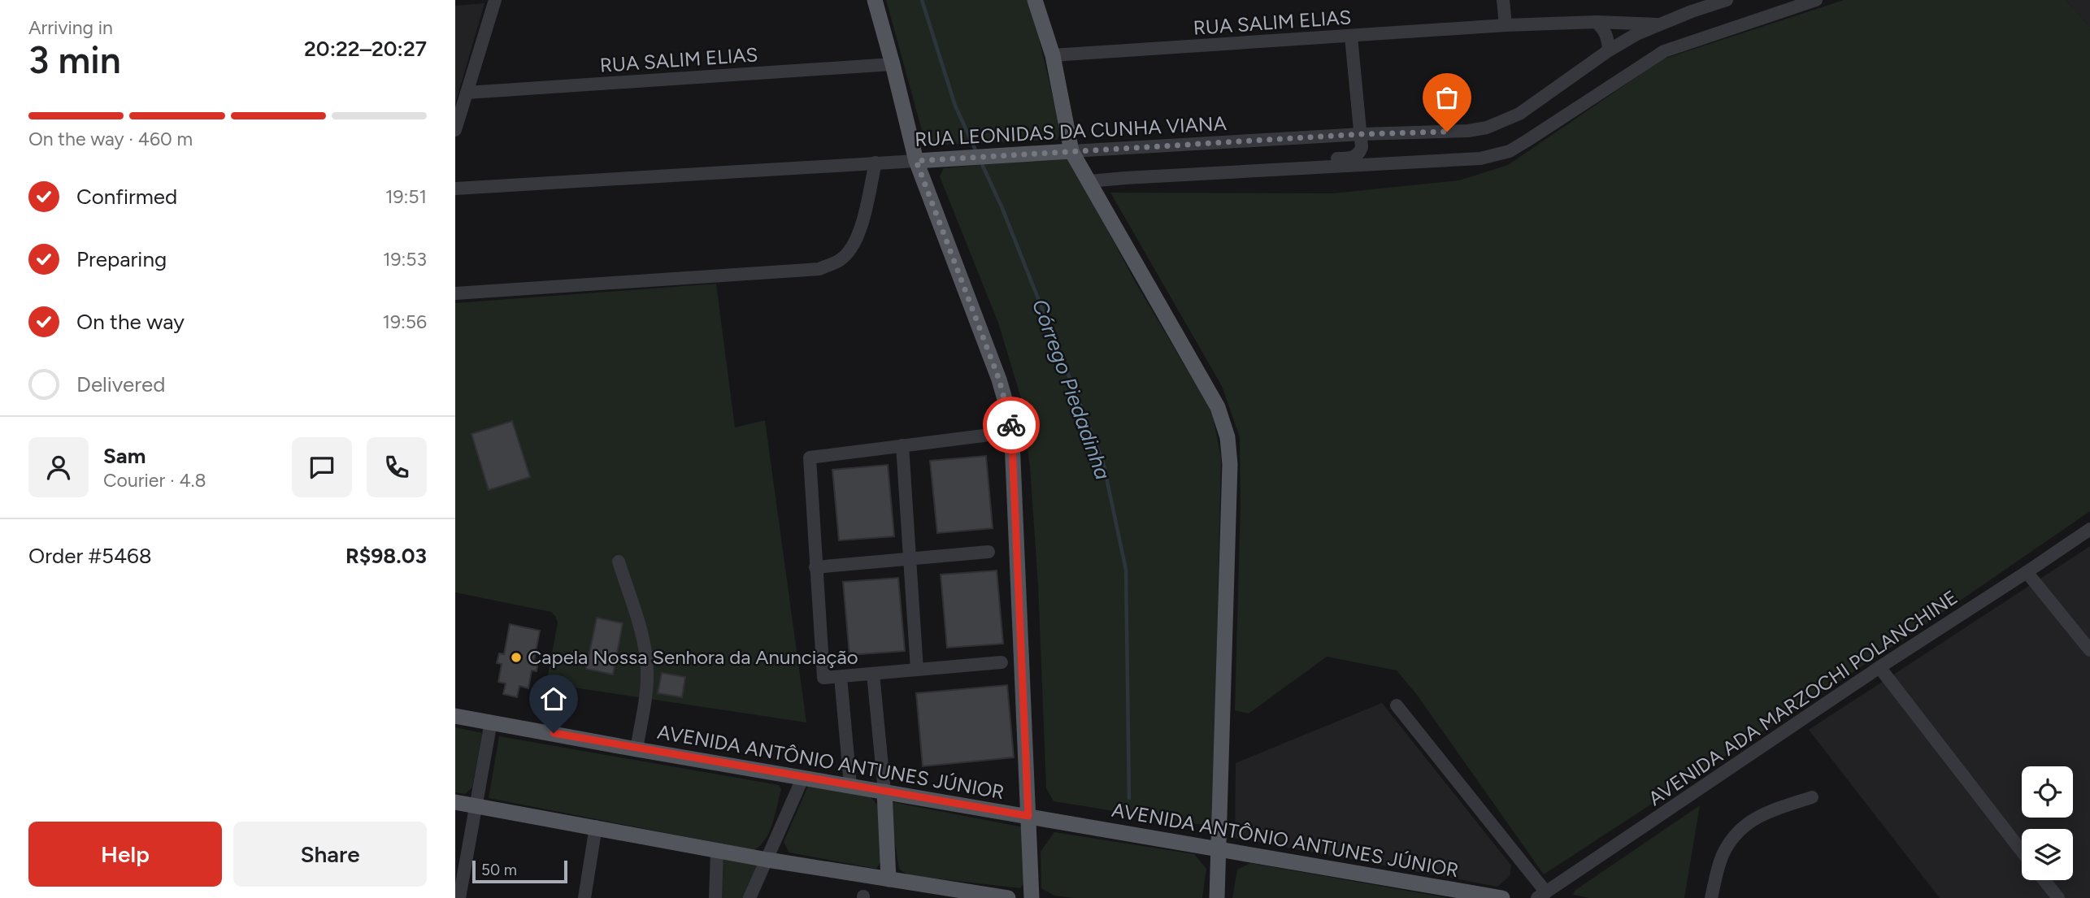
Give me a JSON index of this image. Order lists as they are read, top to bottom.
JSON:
{
  "streets": {
    "main road": ["RUA LEONIDAS DA CUNHA VIANA", "AVENIDA ANTÔNIO ANTUNES JÚNIOR"],
    "street": ["RUA SALIM ELIAS", "AVENIDA ADA MARZOCHI POLANCHINE"]
  },
  "crossings": [
    ["RUA SALIM ELIAS", "RUA LEONIDAS DA CUNHA VIANA"]
  ],
  "water": ["Córrego Piedadinha"],
  "places": ["Capela Nossa Senhora da Anunciação"],
  "scale_bar": "50 m",
  "page": {
    "heading": ["3 min", "Arriving in", "20:22–20:27"],
    "panel": [
      "Sam",
      "Courier · 4.8",
      "Order #5468",
      "R$98.03"
    ],
    "bar": "On the way · 460 m",
    "list": [
      ["Confirmed", "19:51"],
      ["Preparing", "19:53"],
      ["On the way", "19:56"],
      "Delivered"
    ],
    "buttons": ["Help", "Share"],
    "scale": "50 m"
  }
}
